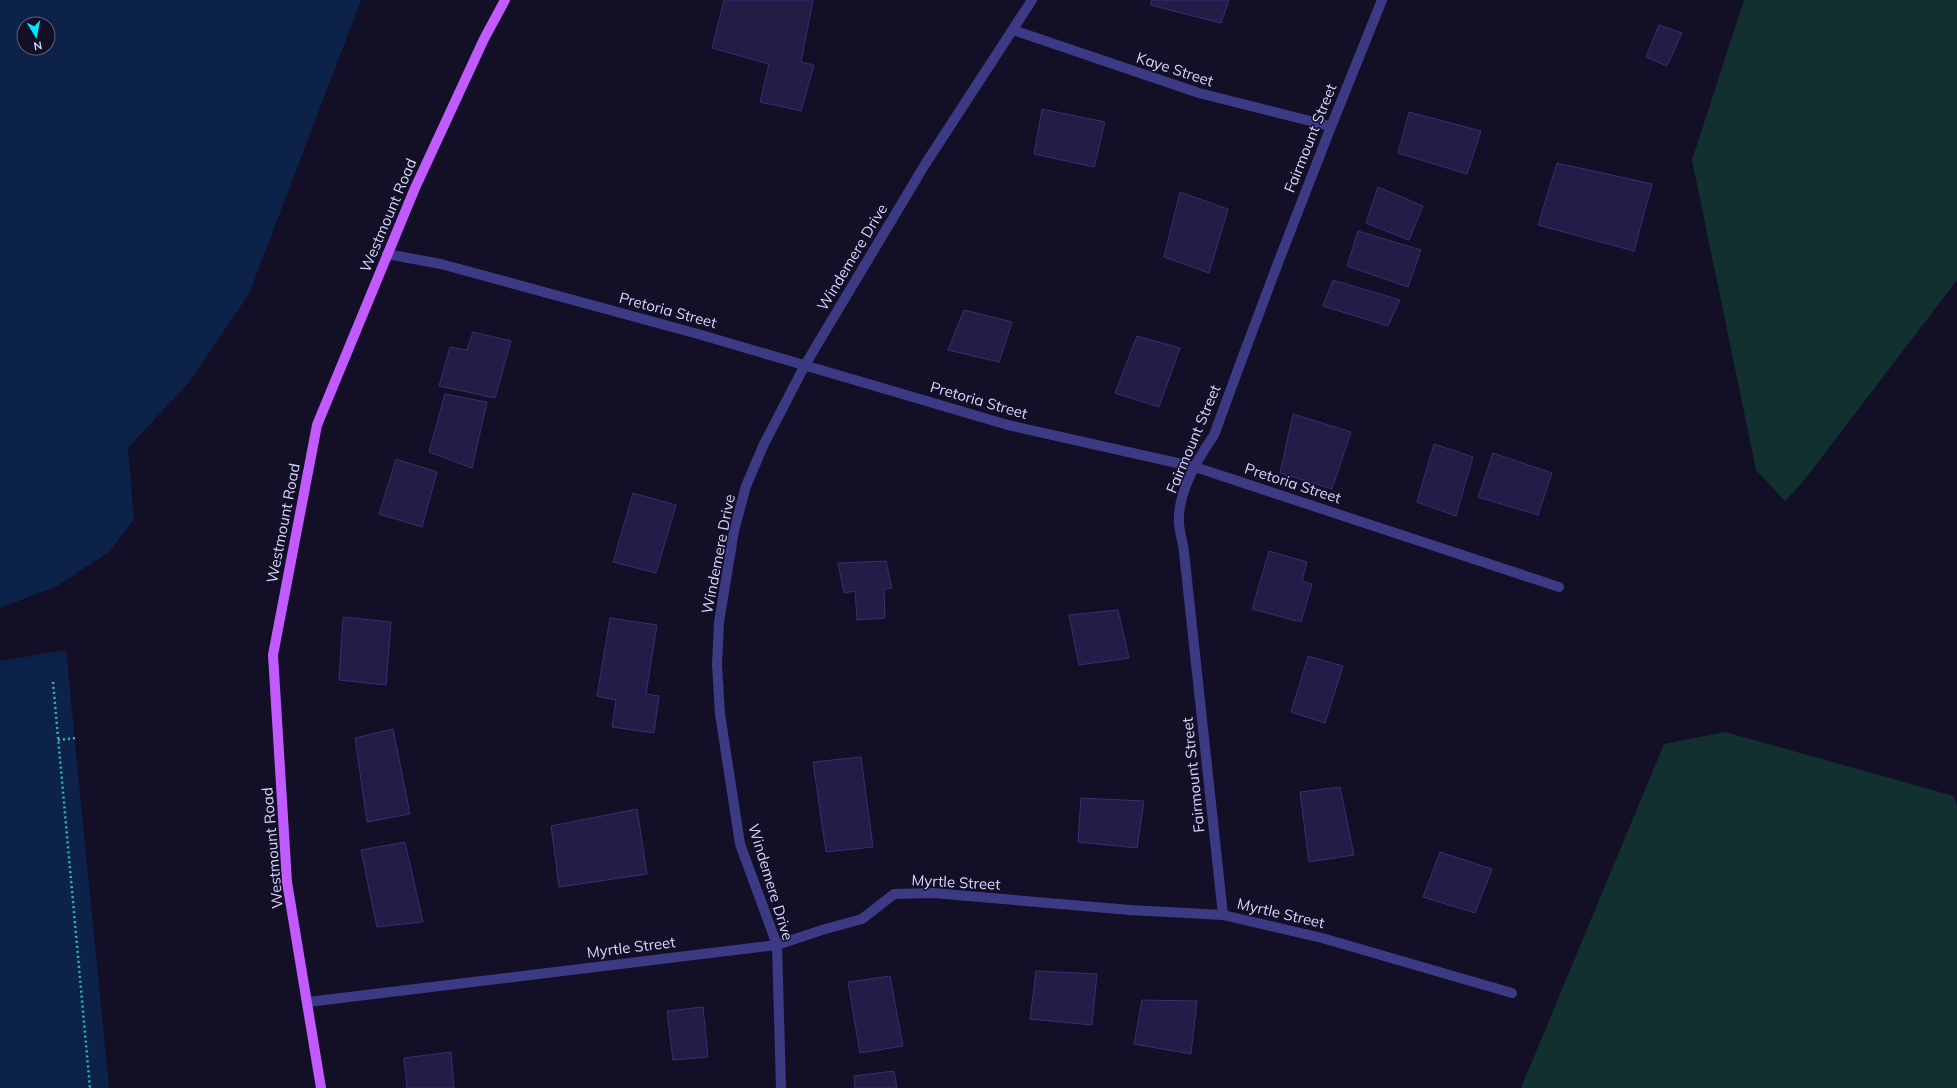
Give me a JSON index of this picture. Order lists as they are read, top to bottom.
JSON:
{
  "streets": {
    "main road": ["Westmount Road"],
    "street": [
      "Kaye Street",
      "Fairmount Street",
      "Windemere Drive",
      "Pretoria Street",
      "Myrtle Street"
    ]
  },
  "crossings": [
    ["Kaye Street", "Fairmount Street"],
    ["Kaye Street", "Windemere Drive"],
    ["Fairmount Street", "Pretoria Street"],
    ["Fairmount Street", "Myrtle Street"],
    ["Westmount Road", "Pretoria Street"],
    ["Westmount Road", "Myrtle Street"],
    ["Windemere Drive", "Pretoria Street"],
    ["Windemere Drive", "Myrtle Street"]
  ],
  "north": "bottom"
}
